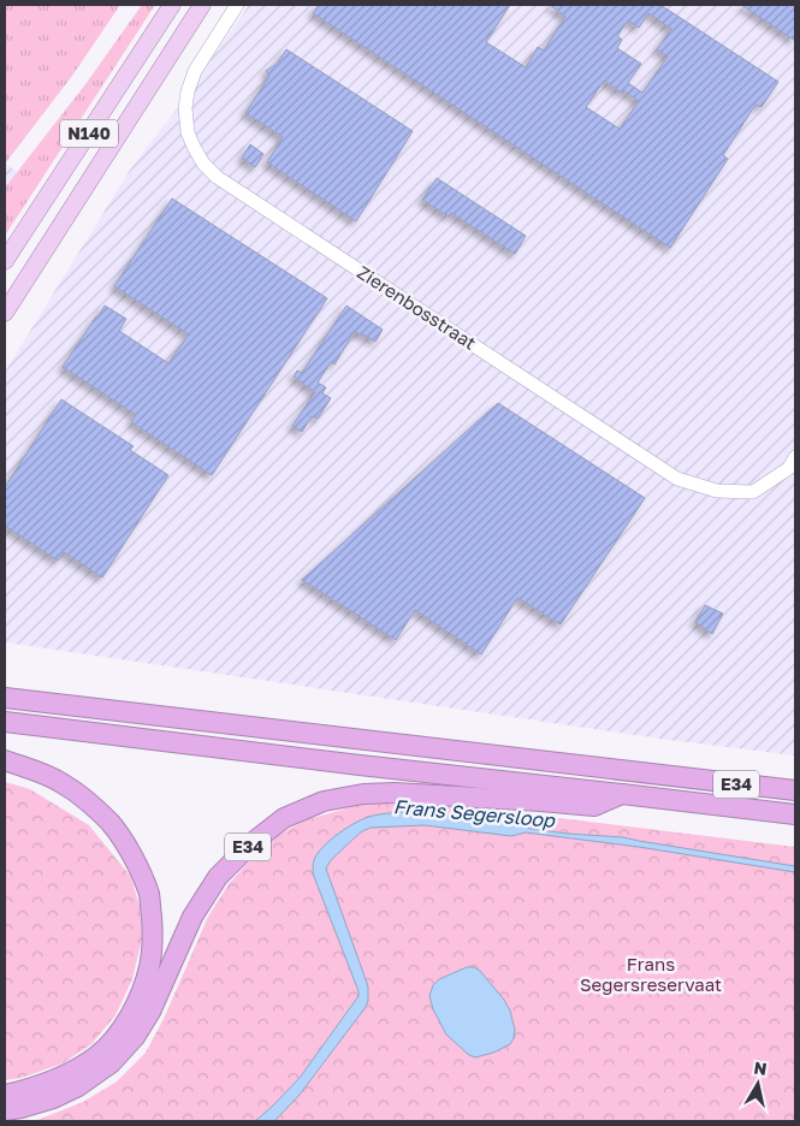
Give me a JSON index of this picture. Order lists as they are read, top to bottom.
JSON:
{
  "streets": {
    "highway": ["E34"],
    "main road": ["N140"],
    "street": ["Zierenbosstraat"]
  },
  "water": ["Frans Segersloop"],
  "parks": ["Frans Segersreservaat"],
  "north": "top"
}
